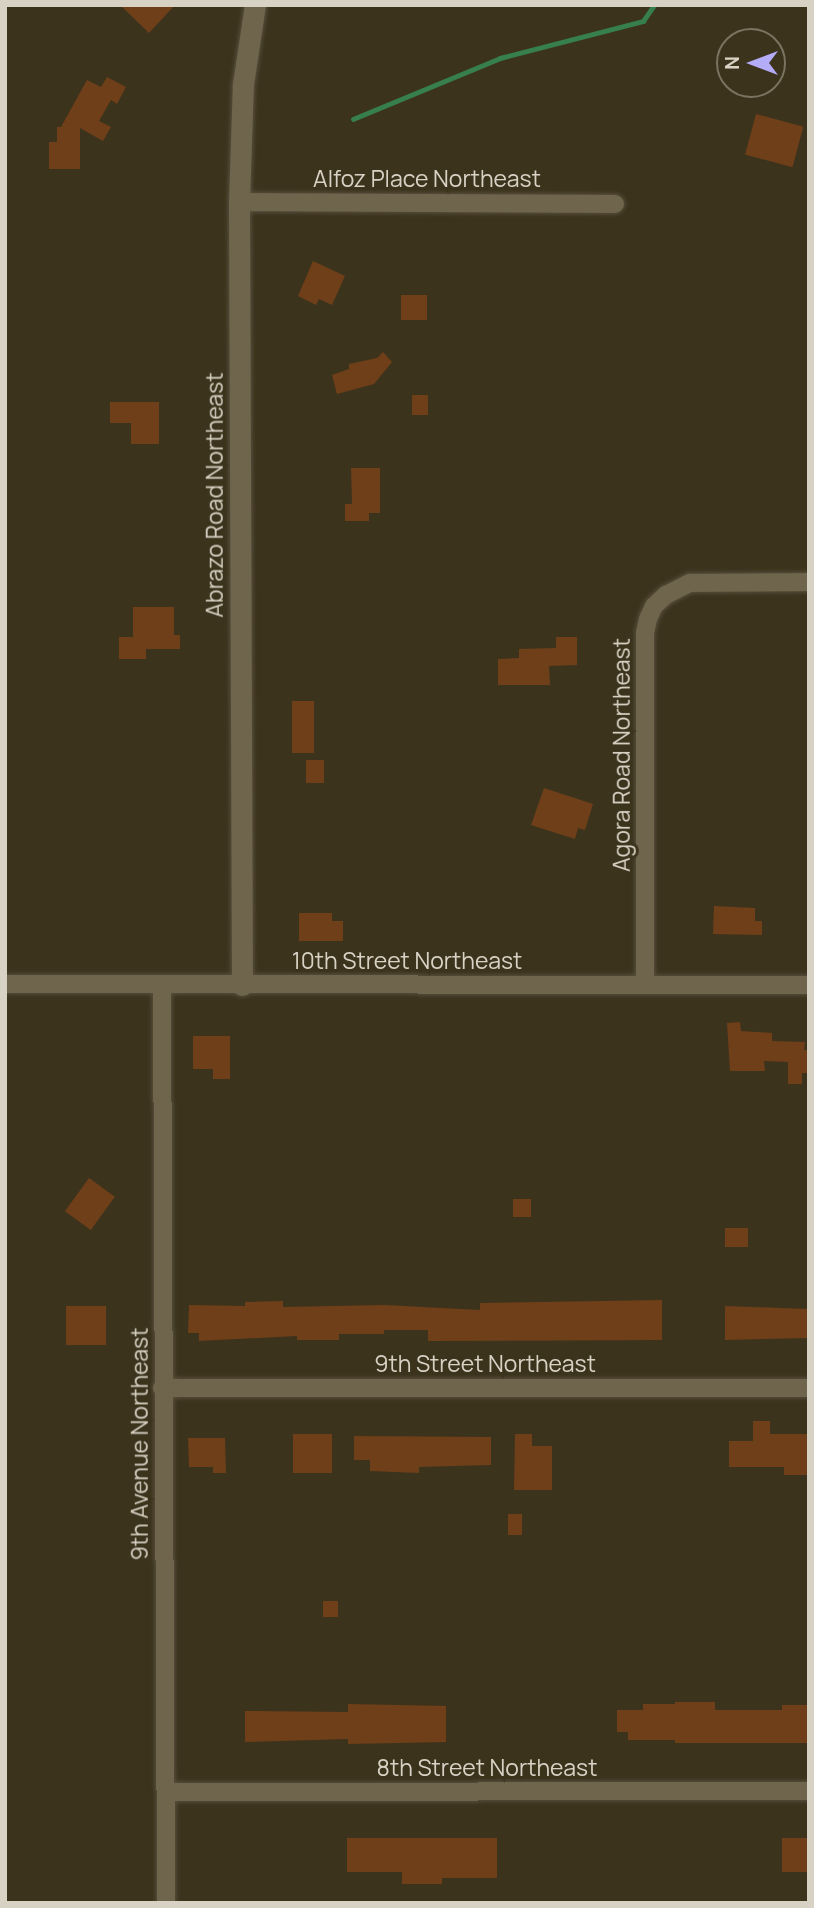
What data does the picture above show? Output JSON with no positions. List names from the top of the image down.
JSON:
{
  "streets": {
    "street": [
      "Alfoz Place Northeast",
      "Abrazo Road Northeast",
      "Agora Road Northeast",
      "10th Street Northeast",
      "9th Street Northeast",
      "9th Avenue Northeast",
      "8th Street Northeast"
    ]
  },
  "crossings": [
    ["Alfoz Place Northeast", "Abrazo Road Northeast"],
    ["Abrazo Road Northeast", "10th Street Northeast"],
    ["Agora Road Northeast", "10th Street Northeast"],
    ["10th Street Northeast", "9th Avenue Northeast"],
    ["9th Street Northeast", "9th Avenue Northeast"],
    ["9th Avenue Northeast", "8th Street Northeast"]
  ],
  "north": "left"
}
